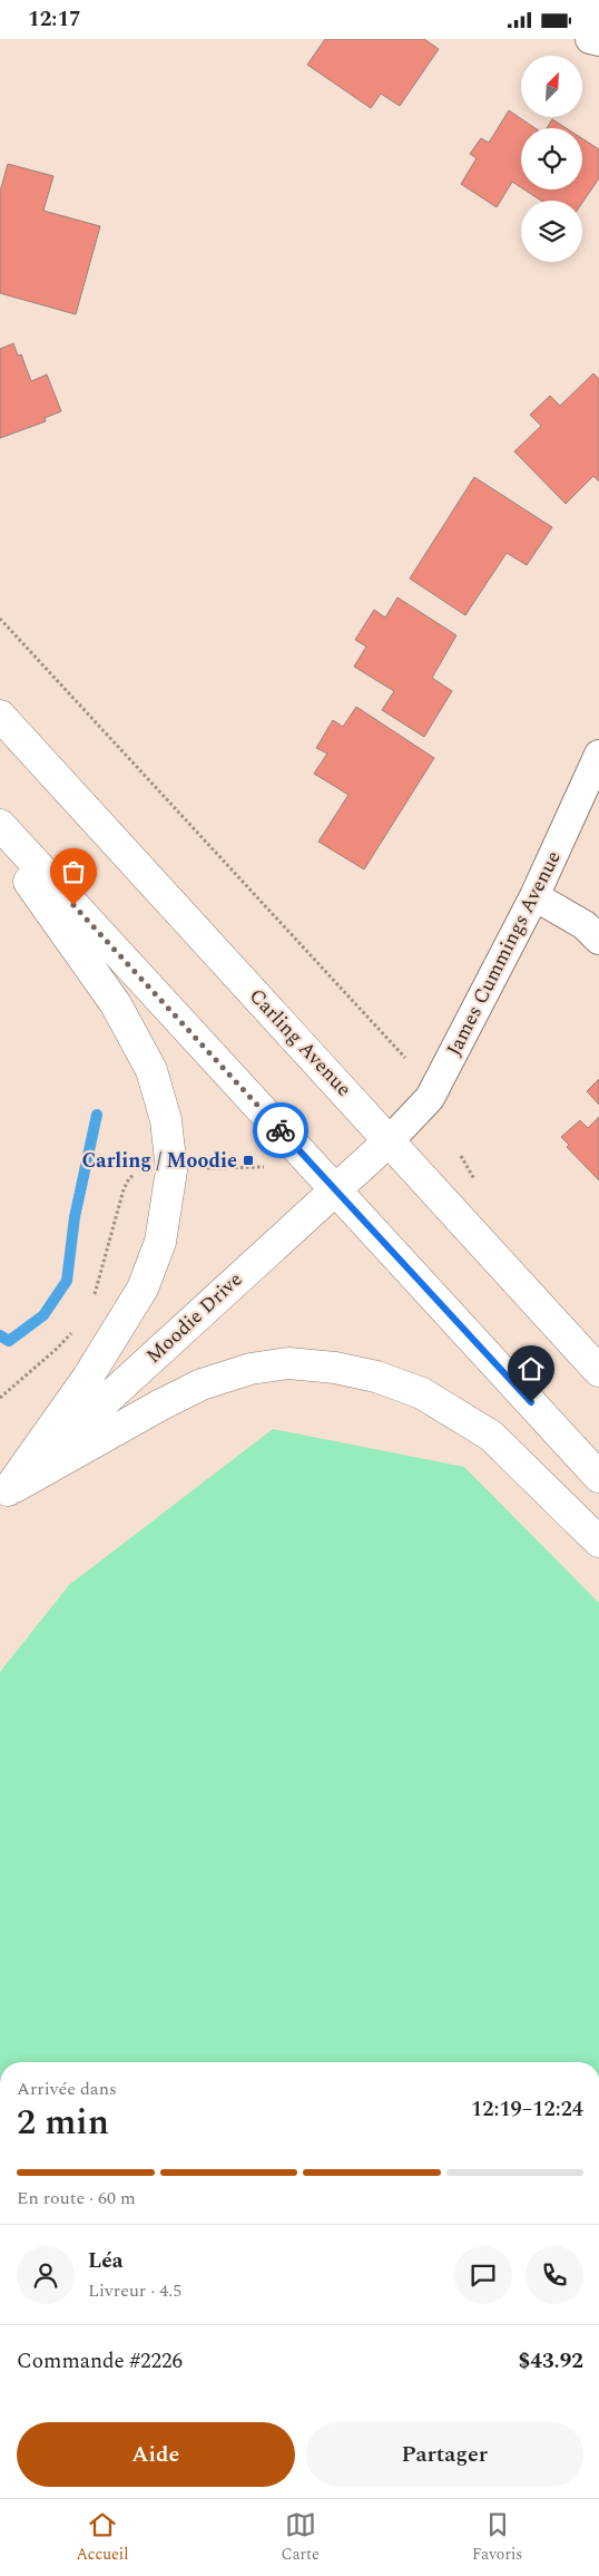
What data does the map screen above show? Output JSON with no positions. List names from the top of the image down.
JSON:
{
  "streets": {
    "main road": ["Carling Avenue", "Moodie Drive"],
    "street": ["James Cummings Avenue"]
  },
  "crossings": [
    ["James Cummings Avenue", "Carling Avenue"],
    ["James Cummings Avenue", "Moodie Drive"],
    ["Carling Avenue", "Moodie Drive"]
  ],
  "places": {
    "transit": ["Carling / Moodie"]
  },
  "north": "top right",
  "page": {
    "status": "12:17",
    "heading": ["2 min", "Arrivée dans", "12:19–12:24"],
    "panel": [
      "Léa",
      "Livreur · 4.5",
      "Commande #2226",
      "$43.92"
    ],
    "bar": "En route · 60 m",
    "buttons": ["Aide", "Partager"],
    "tabs": ["Accueil", "Carte", "Favoris"]
  }
}
